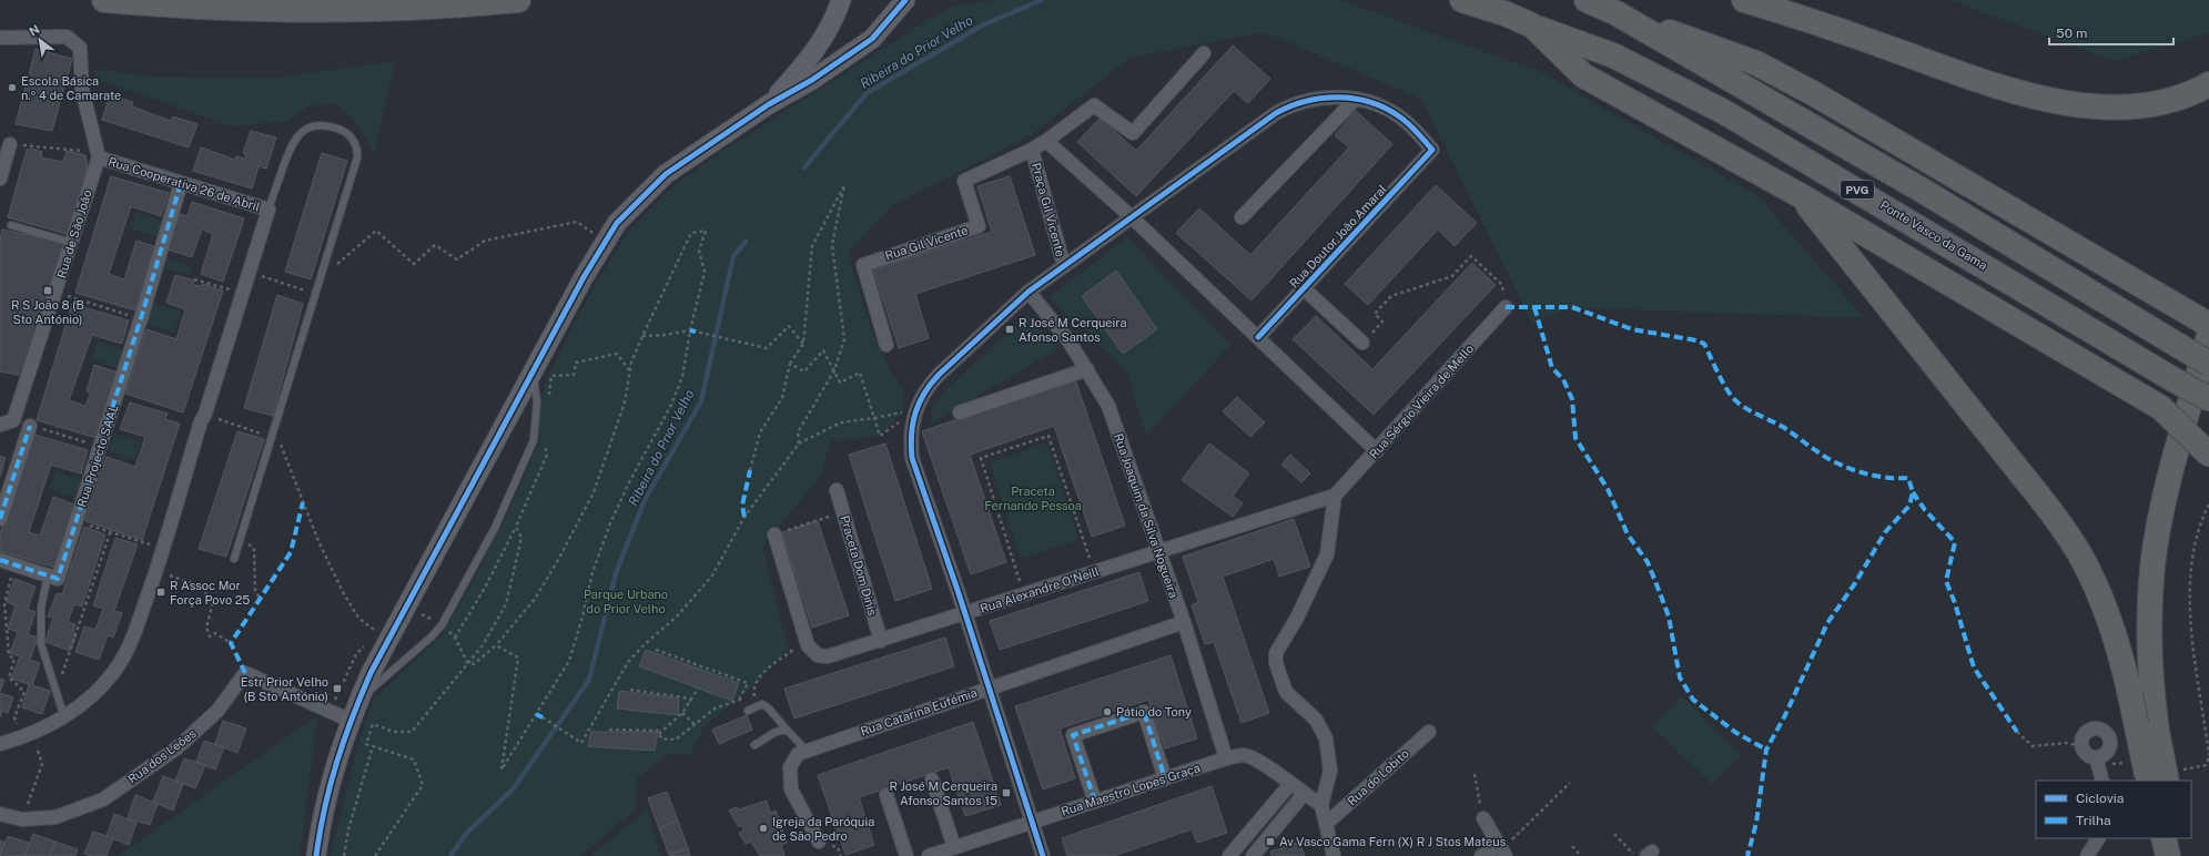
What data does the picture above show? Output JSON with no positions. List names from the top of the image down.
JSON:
{
  "streets": {
    "highway": ["PVG", "Ponte Vasco da Gama"],
    "street": [
      "Rua Cooperativa 26 de Abril",
      "Praça Gil Vicente",
      "Rua de São João",
      "Rua Doutor João Amaral",
      "Rua Gil Vicente",
      "Rua Sérgio Vieira de Mello",
      "Rua Projecto SAAL",
      "Rua Joaquim da Silva Nogueira",
      "Praceta Dom Dinis",
      "Rua Alexandre O'Neill",
      "Rua Catarina Eufémia",
      "Rua dos Leões",
      "Rua do Lobito",
      "Rua Maestro Lopes Graça"
    ]
  },
  "crossings": [
    ["Rua Cooperativa 26 de Abril", "Rua de São João"],
    ["Rua Cooperativa 26 de Abril", "Rua Projecto SAAL"],
    ["Praça Gil Vicente", "Rua Doutor João Amaral"],
    ["Praça Gil Vicente", "Rua Gil Vicente"],
    ["Praça Gil Vicente", "Rua Sérgio Vieira de Mello"],
    ["Rua Sérgio Vieira de Mello", "Rua Alexandre O'Neill"],
    ["Rua Joaquim da Silva Nogueira", "Rua Alexandre O'Neill"],
    ["Rua Joaquim da Silva Nogueira", "Rua Catarina Eufémia"],
    ["Rua Joaquim da Silva Nogueira", "Rua Maestro Lopes Graça"],
    ["Praceta Dom Dinis", "Rua Alexandre O'Neill"]
  ],
  "water": ["Ribeira do Prior Velho"],
  "parks": ["Praceta Fernando Pessoa", "Parque Urbano do Prior Velho"],
  "places": {
    "other": ["Escola Básica n.º 4 de Camarate", "Pátio do Tony", "Igreja da Paróquia de São Pedro"],
    "transit": [
      "R S João 8 (B Sto António)",
      "R José M Cerqueira Afonso Santos",
      "R Assoc Mor Força Povo 25",
      "Estr Prior Velho (B Sto António)",
      "R José M Cerqueira Afonso Santos 15",
      "Av Vasco Gama Fern (X) R J Stos Mateus"
    ]
  },
  "legend": ["Ciclovia", "Trilha"],
  "scale_bar": "50 m",
  "north": "top left"
}
